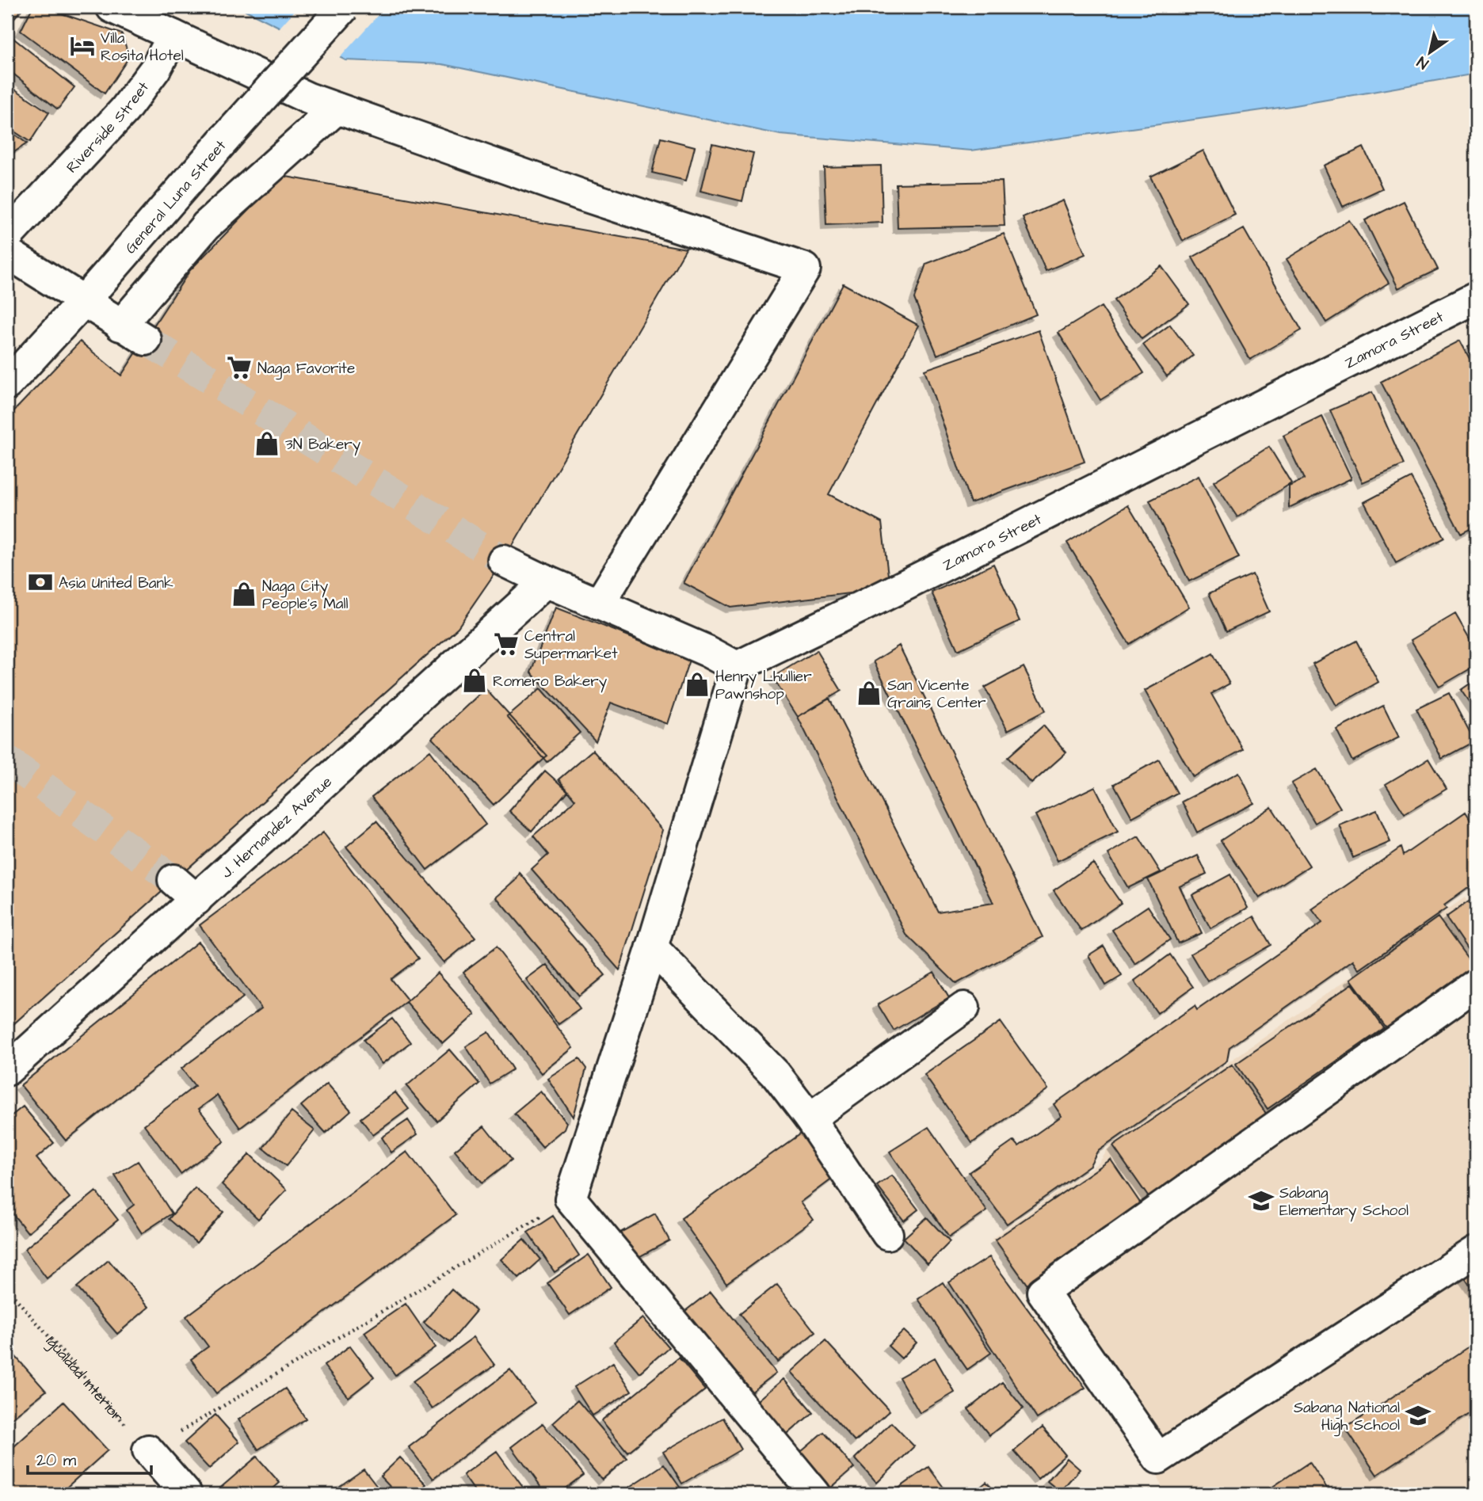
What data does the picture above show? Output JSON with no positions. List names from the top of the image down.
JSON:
{
  "streets": {
    "street": [
      "Riverside Street",
      "General Luna Street",
      "Zamora Street",
      "J. Hernandez Avenue"
    ],
    "path": ["Igualdad Interior"]
  },
  "places": {
    "hotel": ["Villa Rosita Hotel"],
    "supermarket": ["Naga Favorite", "Central Supermarket"],
    "shop": [
      "3N Bakery",
      "Naga City People's Mall",
      "Romero Bakery",
      "Henry Lhullier Pawnshop",
      "San Vicente Grains Center"
    ],
    "bank": ["Asia United Bank"],
    "school or university": ["Sabang Elementary School", "Sabang National High School"]
  },
  "scale_bar": "20 m",
  "north": "bottom left"
}
